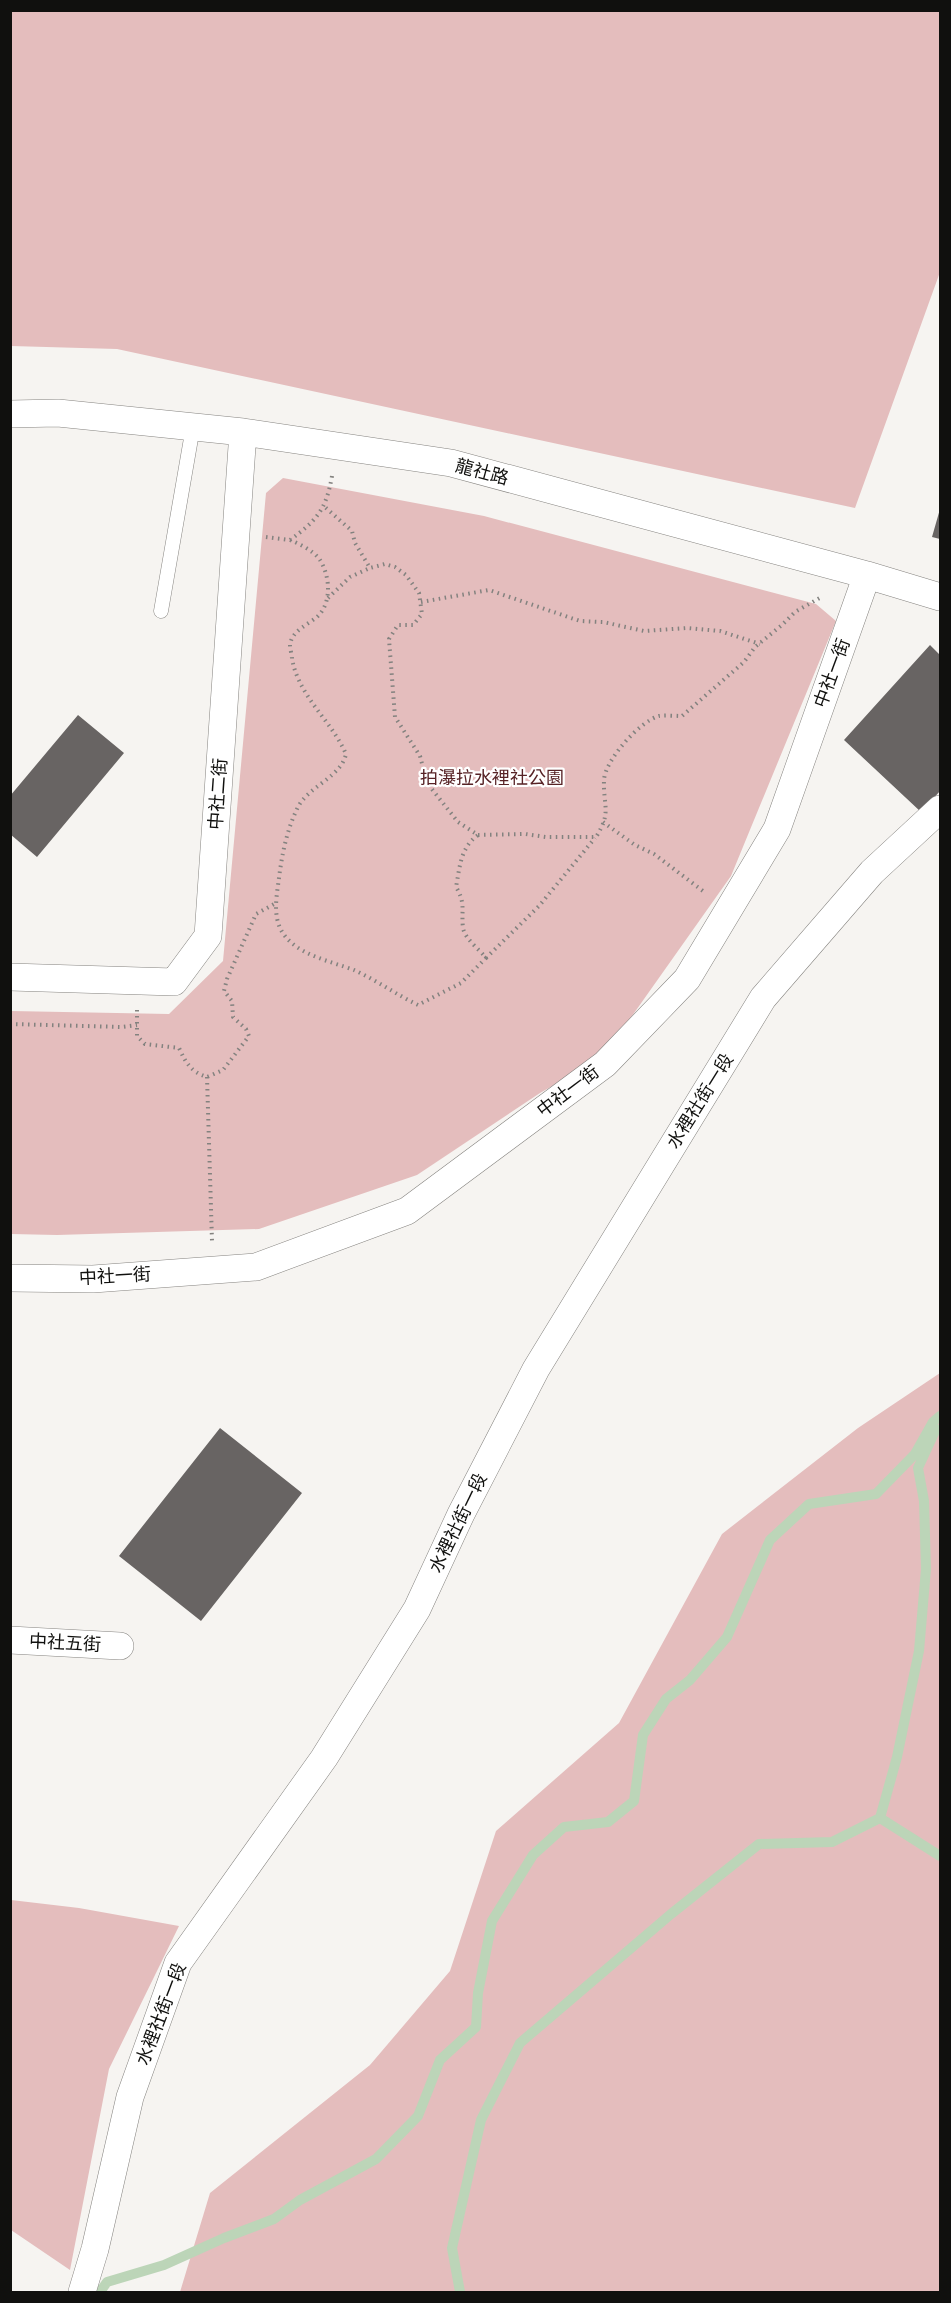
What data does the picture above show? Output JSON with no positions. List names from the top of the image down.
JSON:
{
  "streets": {
    "street": [
      "龍社路",
      "中社一街",
      "中社二街",
      "水裡社街一段",
      "中社五街"
    ]
  },
  "crossings": [
    ["龍社路", "中社一街"],
    ["龍社路", "中社二街"]
  ],
  "parks": ["拍瀑拉水裡社公園"]
}
